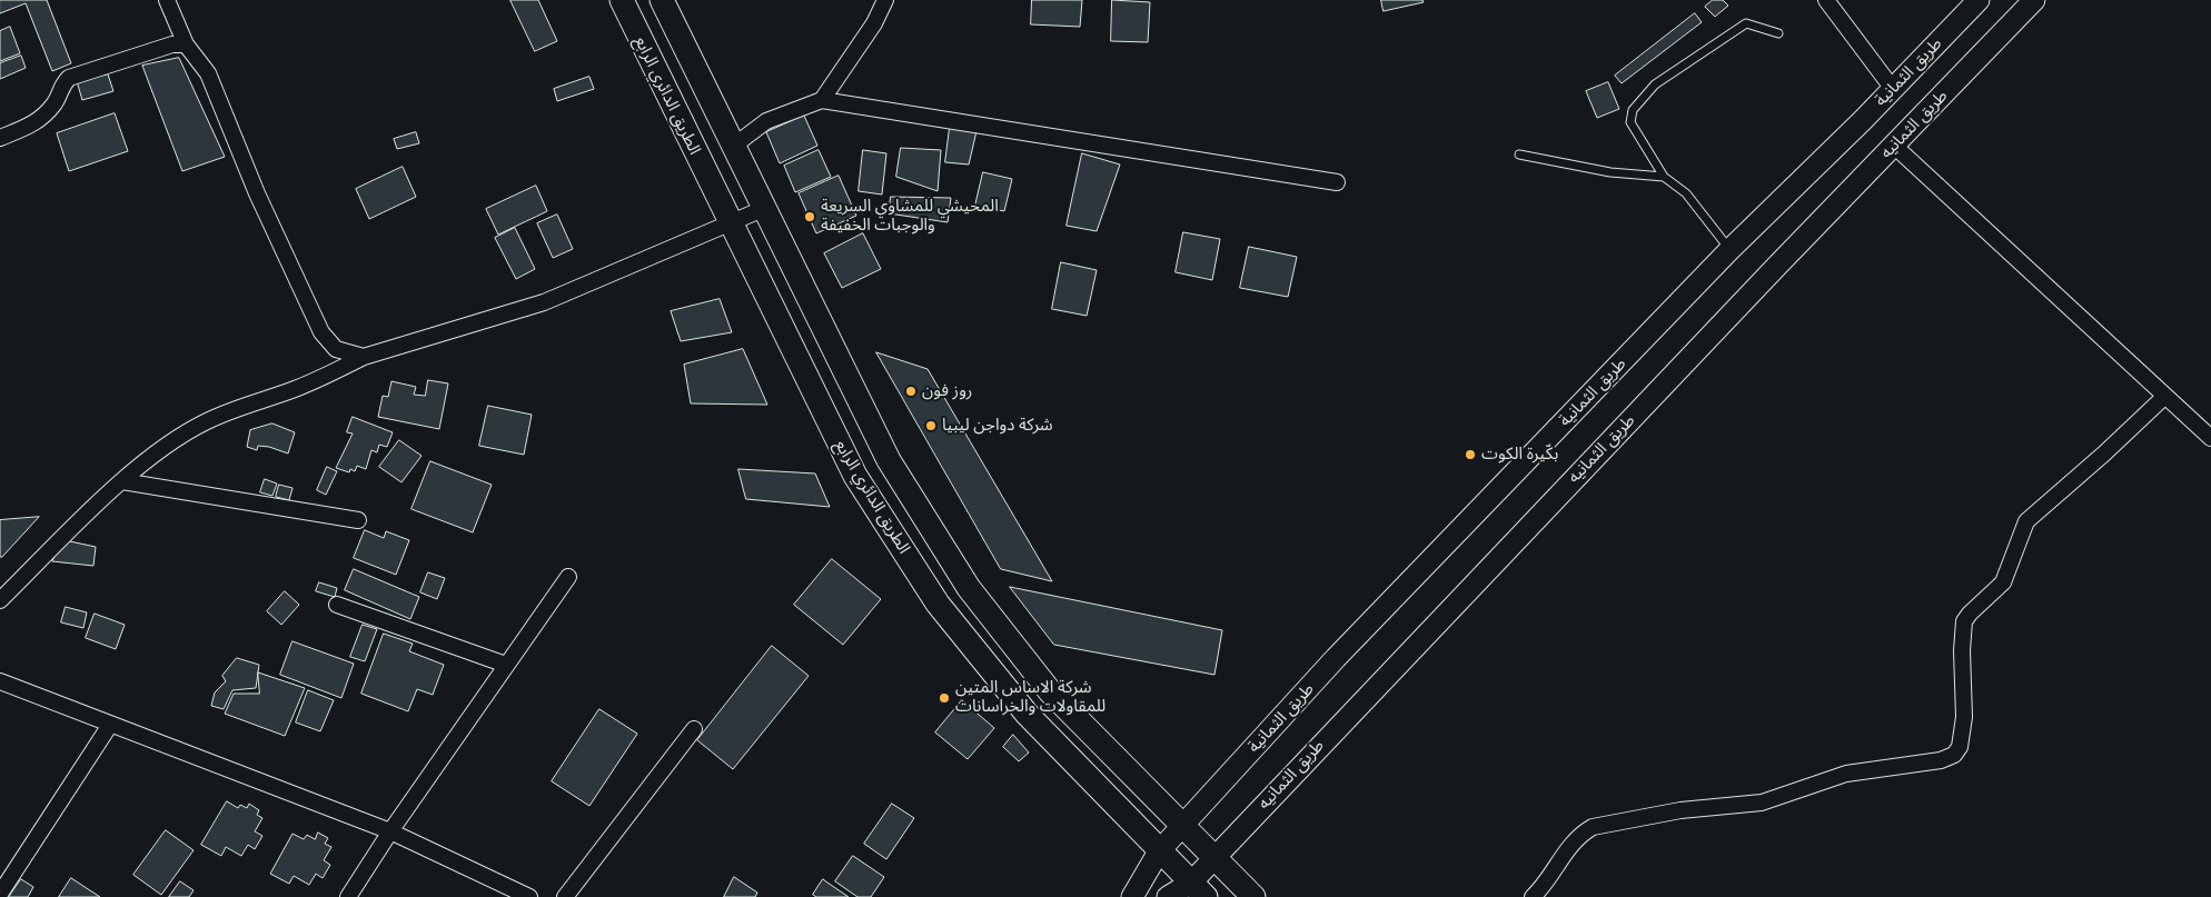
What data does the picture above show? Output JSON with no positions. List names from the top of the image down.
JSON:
{
  "streets": {
    "main road": ["الطريق الدائري الرابع"],
    "street": ["طريق الثمانية", "طريق الثمانيه"]
  },
  "crossings": [
    ["طريق الثمانية", "الطريق الدائري الرابع"],
    ["الطريق الدائري الرابع", "طريق الثمانيه"]
  ],
  "places": [
    "المحيشي للمشاوي السريعة والوجبات الخفيفة",
    "روز فون",
    "شركة دواجن ليبيا",
    "بكّيرة الكوت",
    "شركة الاساس المتين للمقاولات والخراسانات"
  ]
}
